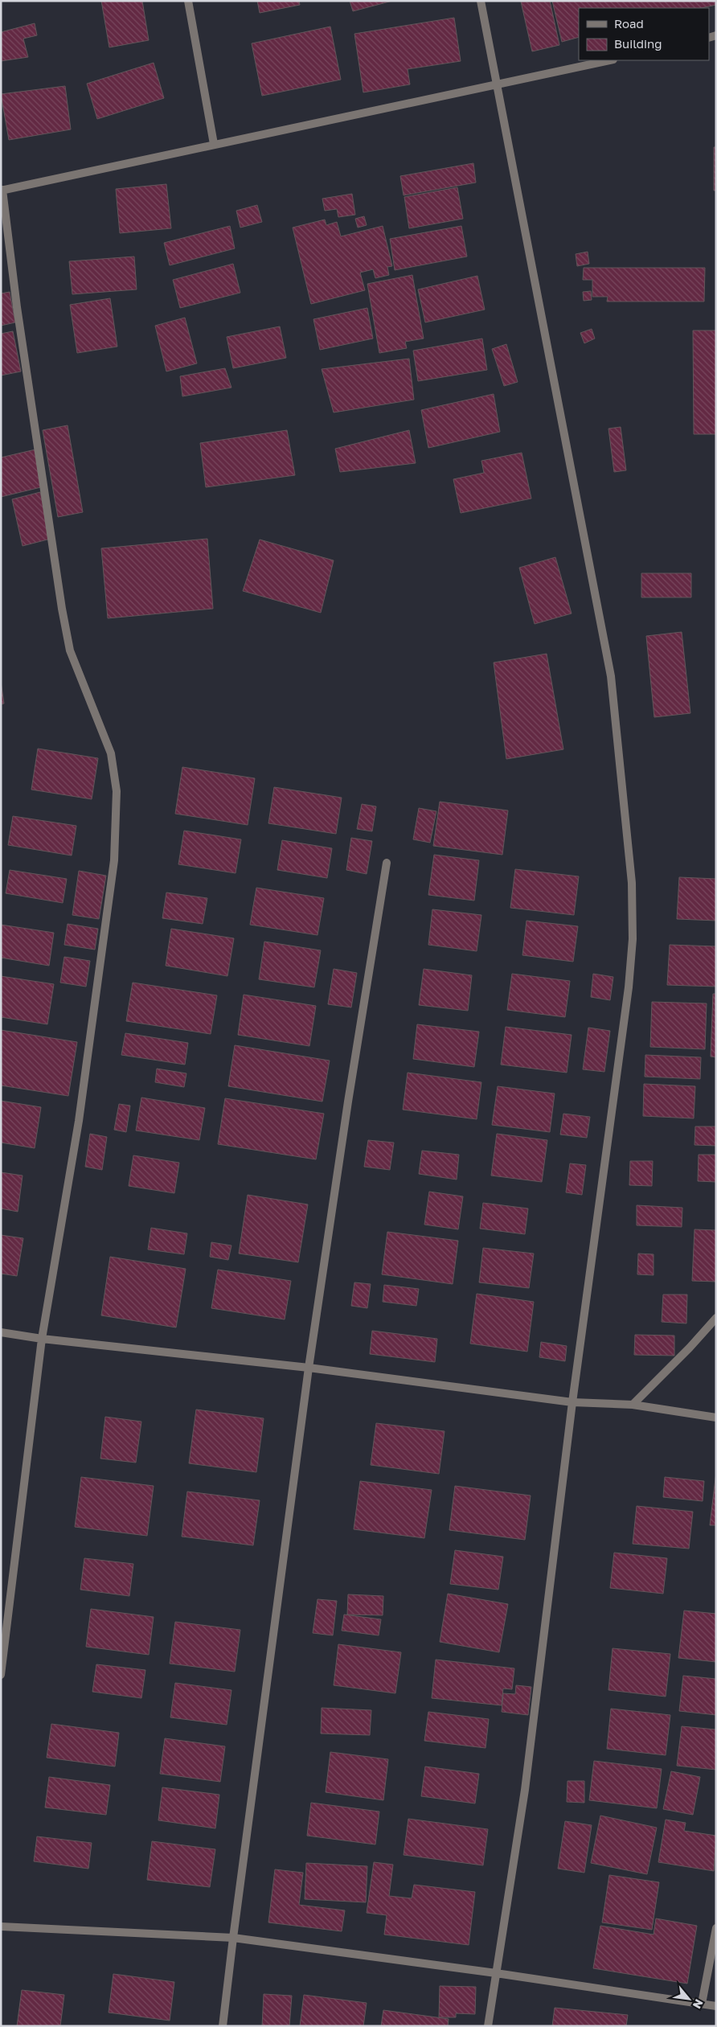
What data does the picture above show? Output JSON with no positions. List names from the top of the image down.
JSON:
{
  "legend": ["Road", "Building"],
  "north": "bottom right"
}
